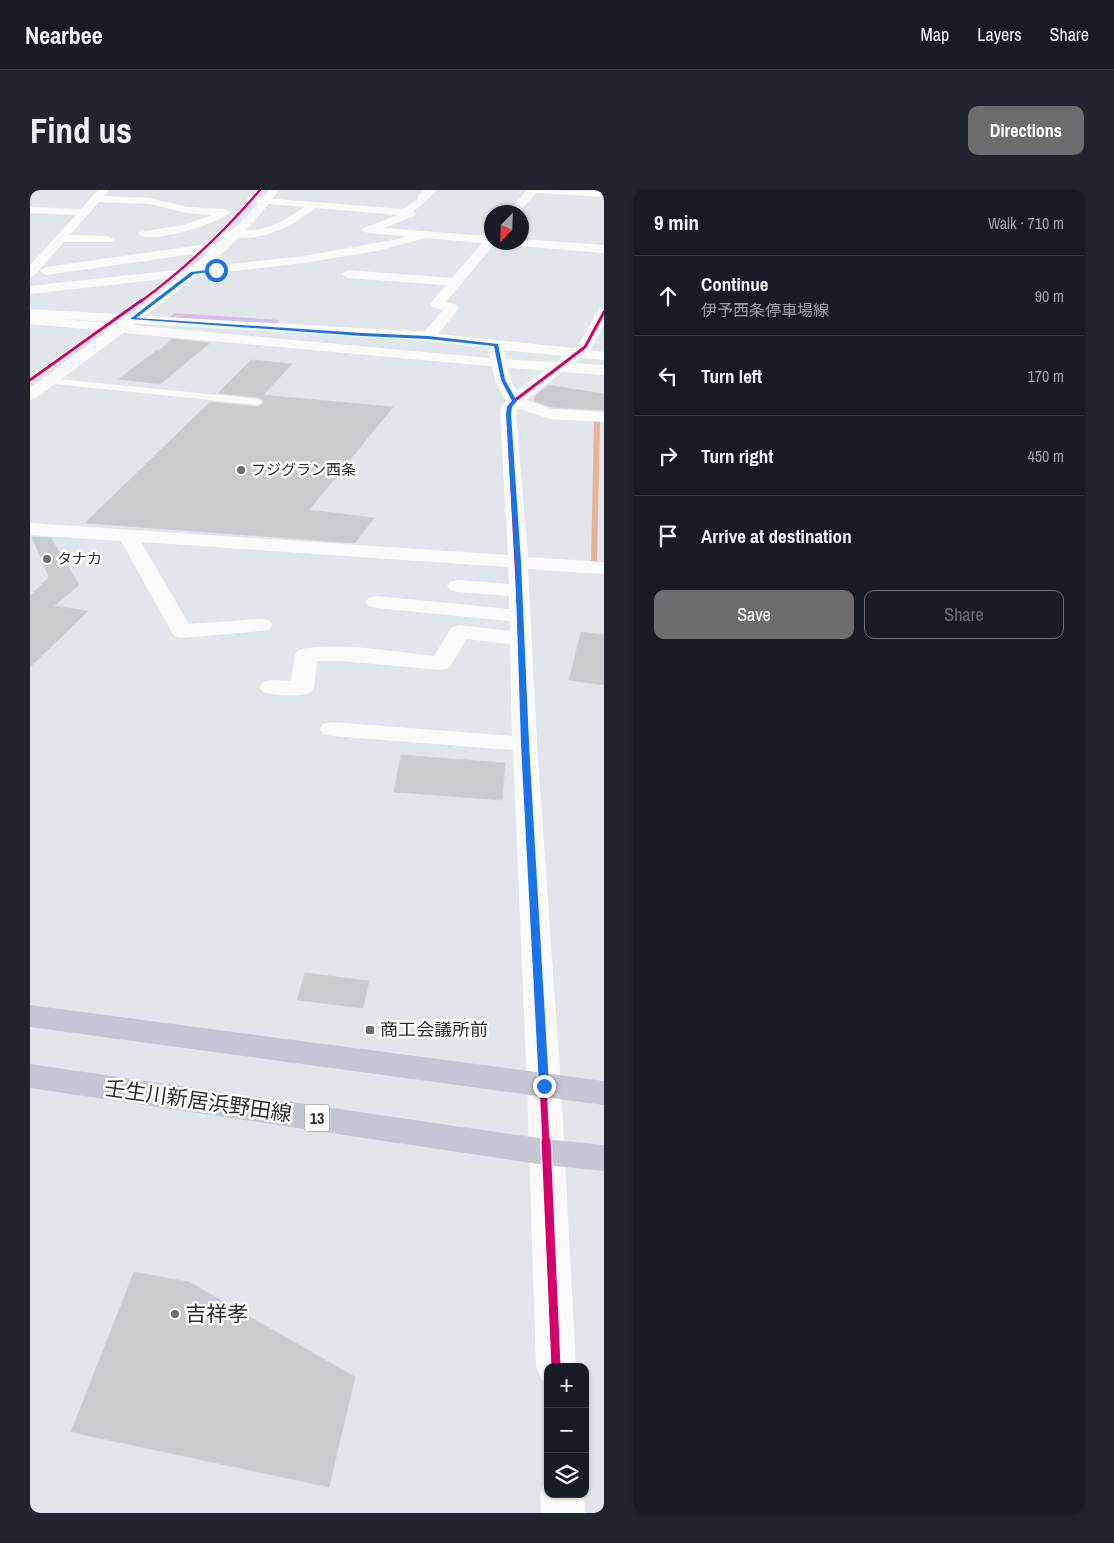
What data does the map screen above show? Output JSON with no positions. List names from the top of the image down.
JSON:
{
  "streets": {
    "main road": ["壬生川新居浜野田線", "13"]
  },
  "places": {
    "other": ["フジグラン西条", "タナカ", "吉祥孝"],
    "transit": ["商工会議所前"]
  },
  "north": "bottom left",
  "page": {
    "header": "Nearbee",
    "nav": ["Map", "Layers", "Share"],
    "buttons": [
      "Directions",
      ["Save", "Share"]
    ],
    "title": "Find us",
    "heading": ["9 min", "Walk · 710 m"],
    "list": [
      ["Continue", "伊予西条停車場線", "90 m"],
      ["Turn left", "170 m"],
      ["Turn right", "450 m"],
      "Arrive at destination"
    ],
    "map_buttons": ["+", "−"]
  }
}
